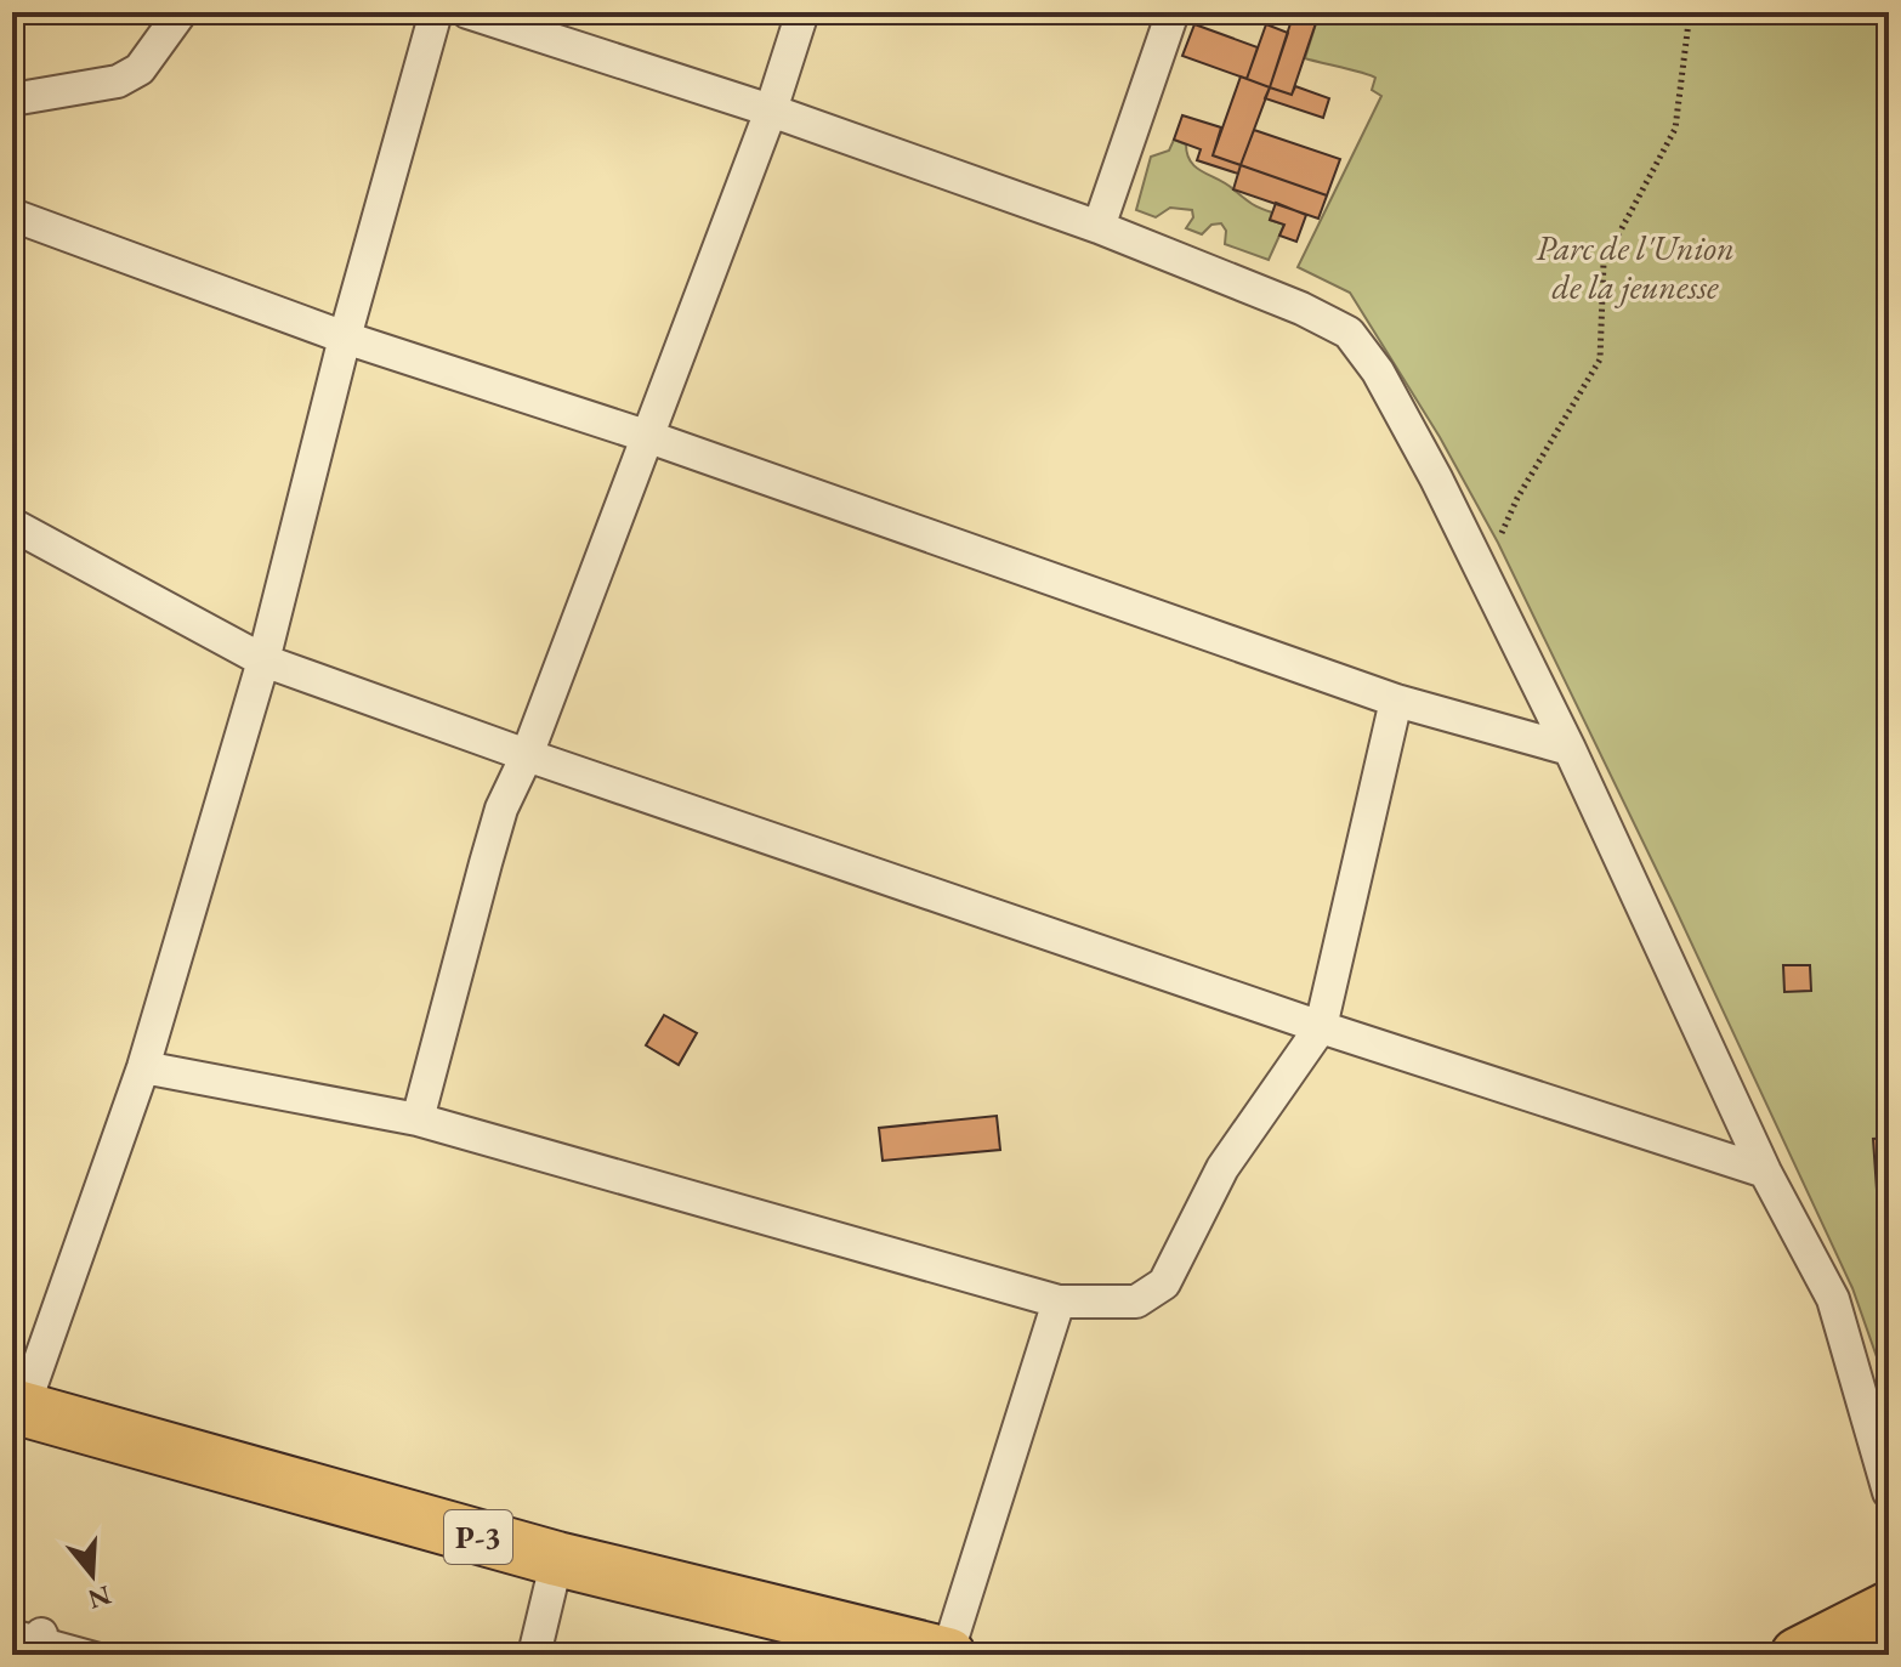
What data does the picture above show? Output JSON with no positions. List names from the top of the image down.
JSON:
{
  "streets": {
    "highway": ["P-3"]
  },
  "parks": ["Parc de l'Union de la jeunesse"],
  "north": "bottom"
}
